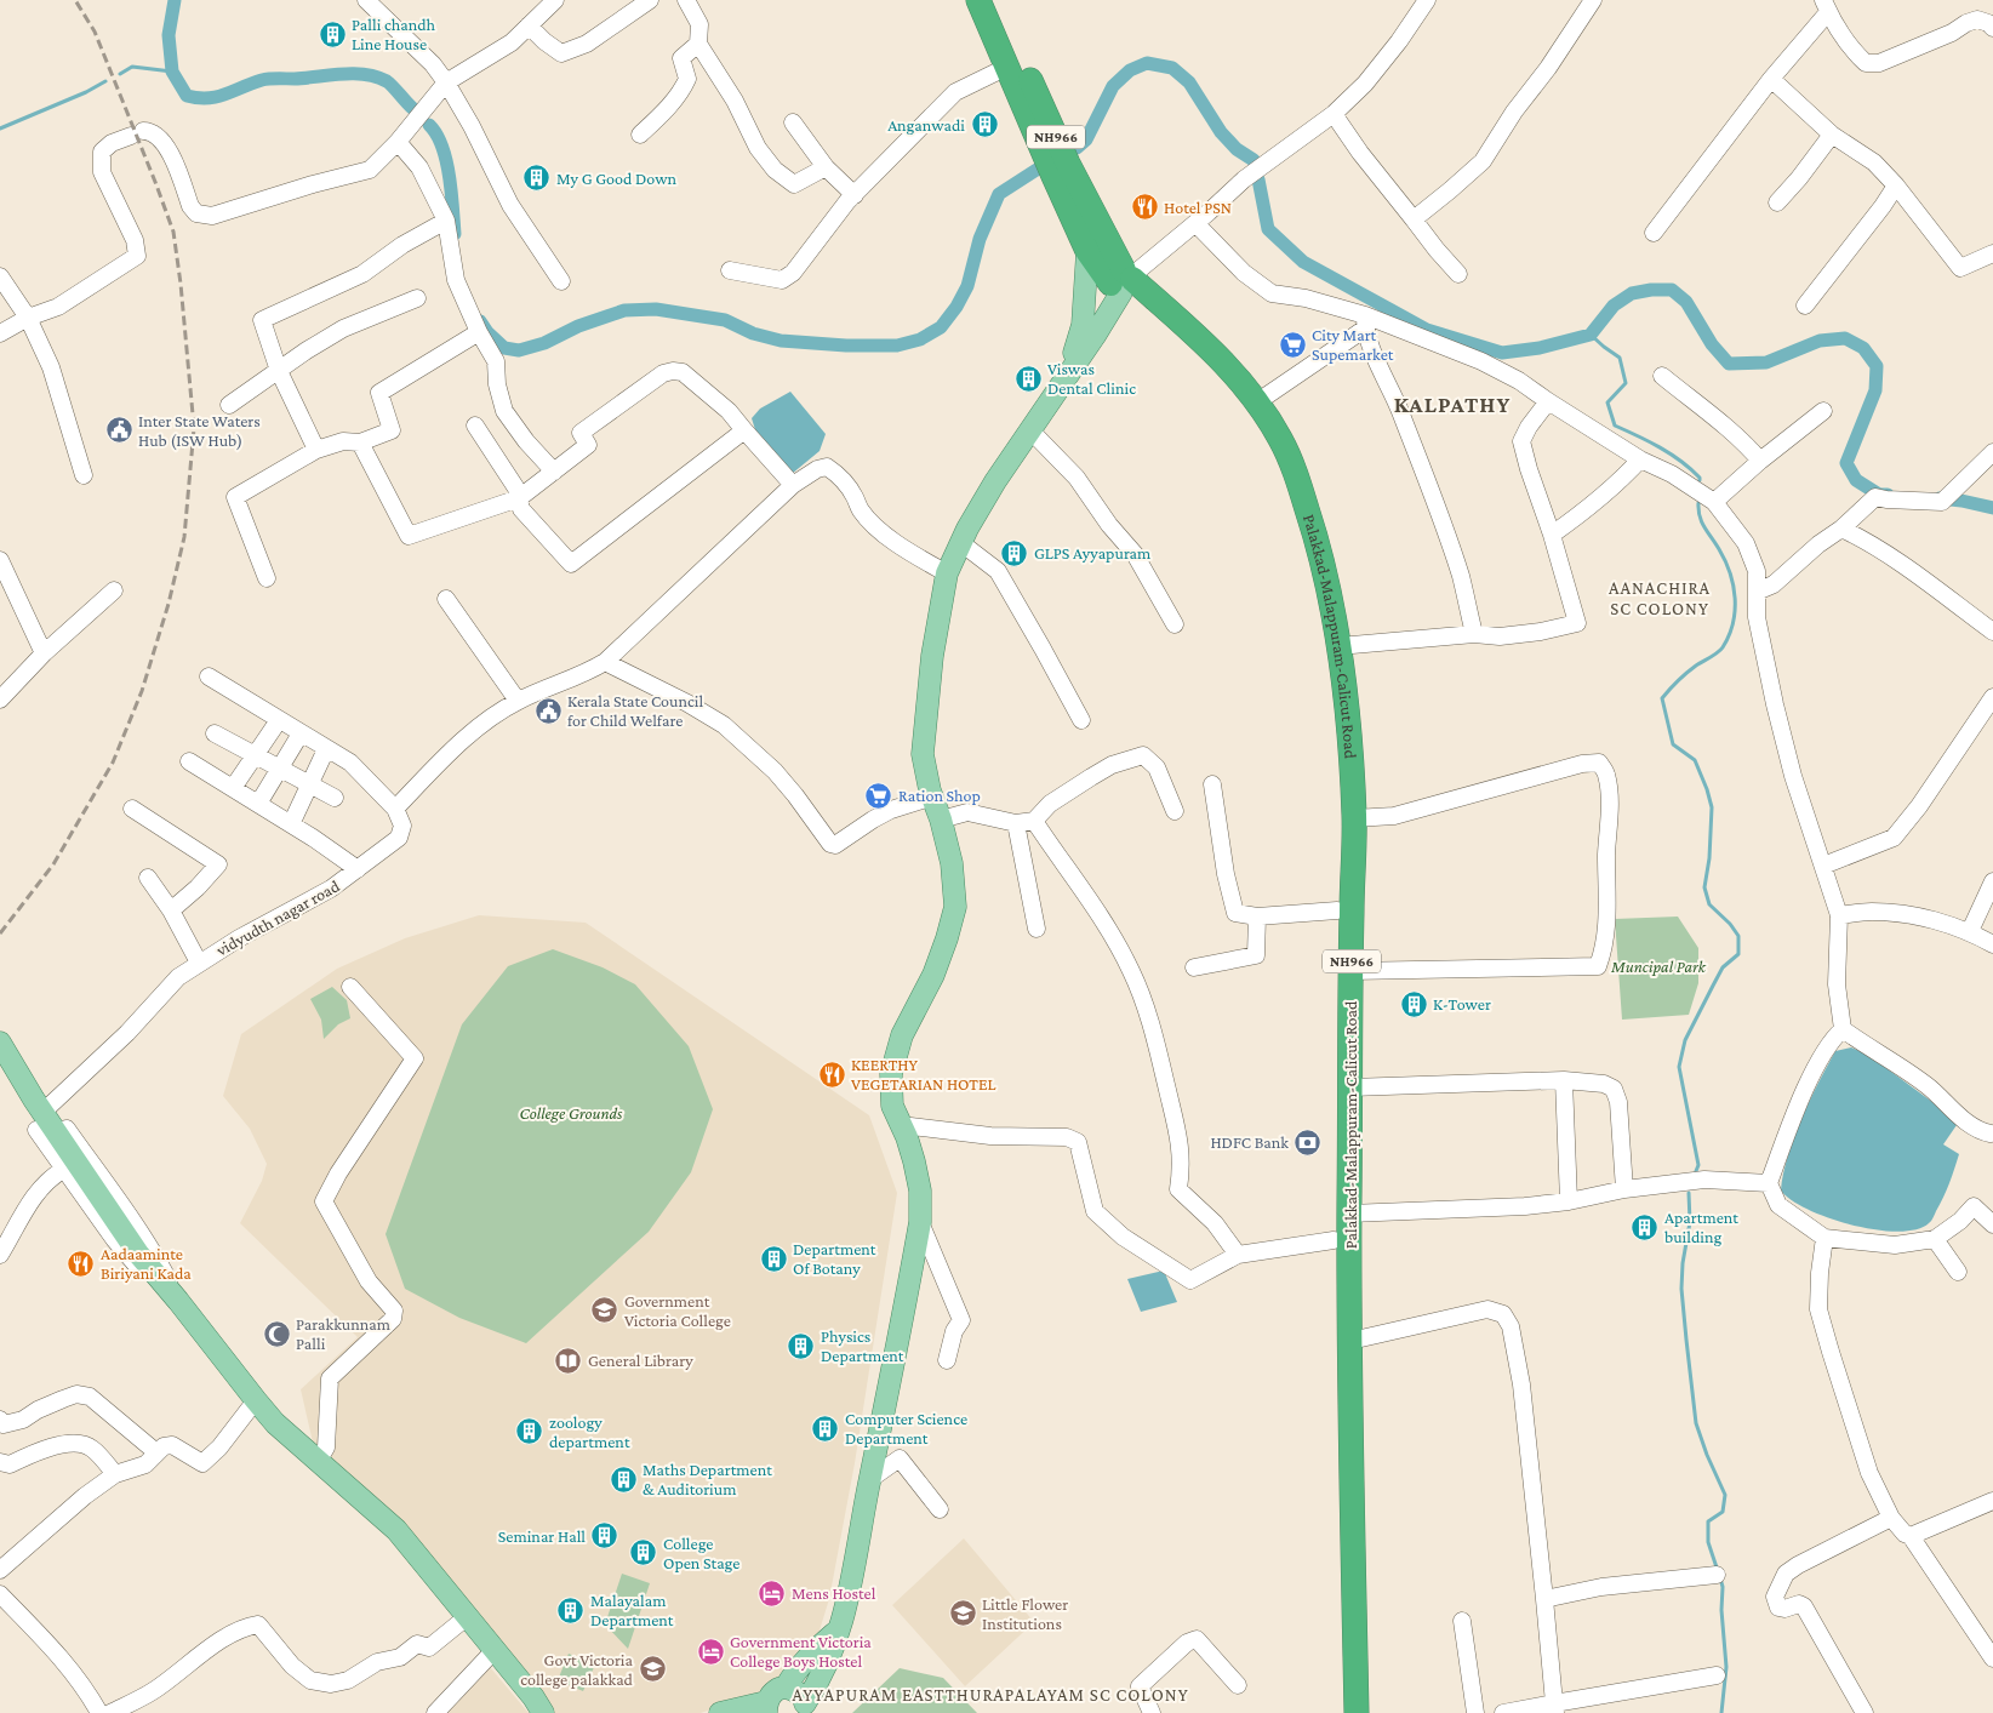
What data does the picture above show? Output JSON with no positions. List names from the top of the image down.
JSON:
{
  "streets": {
    "highway": ["NH966", "Palakkad-Malappuram-Calicut Road"],
    "street": ["vidyudth nagar road"]
  },
  "districts": ["KALPATHY", "AANACHIRA SC COLONY", "AYYAPURAM EASTTHURAPALAYAM SC COLONY"],
  "parks": ["Muncipal Park", "College Grounds"],
  "places": {
    "building": [
      "Palli chandh Line House",
      "Anganwadi",
      "My G Good Down",
      "Viswas Dental Clinic",
      "GLPS Ayyapuram",
      "K-Tower",
      "Apartment building",
      "Department Of Botany",
      "Physics Department",
      "Computer Science Department",
      "zoology department",
      "Maths Department & Auditorium",
      "Seminar Hall",
      "College Open Stage",
      "Malayalam Department"
    ],
    "restaurant": ["Hotel PSN", "KEERTHY VEGETARIAN HOTEL", "Aadaaminte Biriyani Kada"],
    "supermarket": ["City Mart Supemarket", "Ration Shop"],
    "public building": ["Inter State Waters Hub (ISW Hub)", "Kerala State Council for Child Welfare"],
    "bank": ["HDFC Bank"],
    "school or university": ["Government Victoria College", "Little Flower Institutions", "Govt Victoria college palakkad"],
    "mosque": ["Parakkunnam Palli"],
    "library": ["General Library"],
    "hotel": ["Mens Hostel", "Government Victoria College Boys Hostel"]
  }
}
